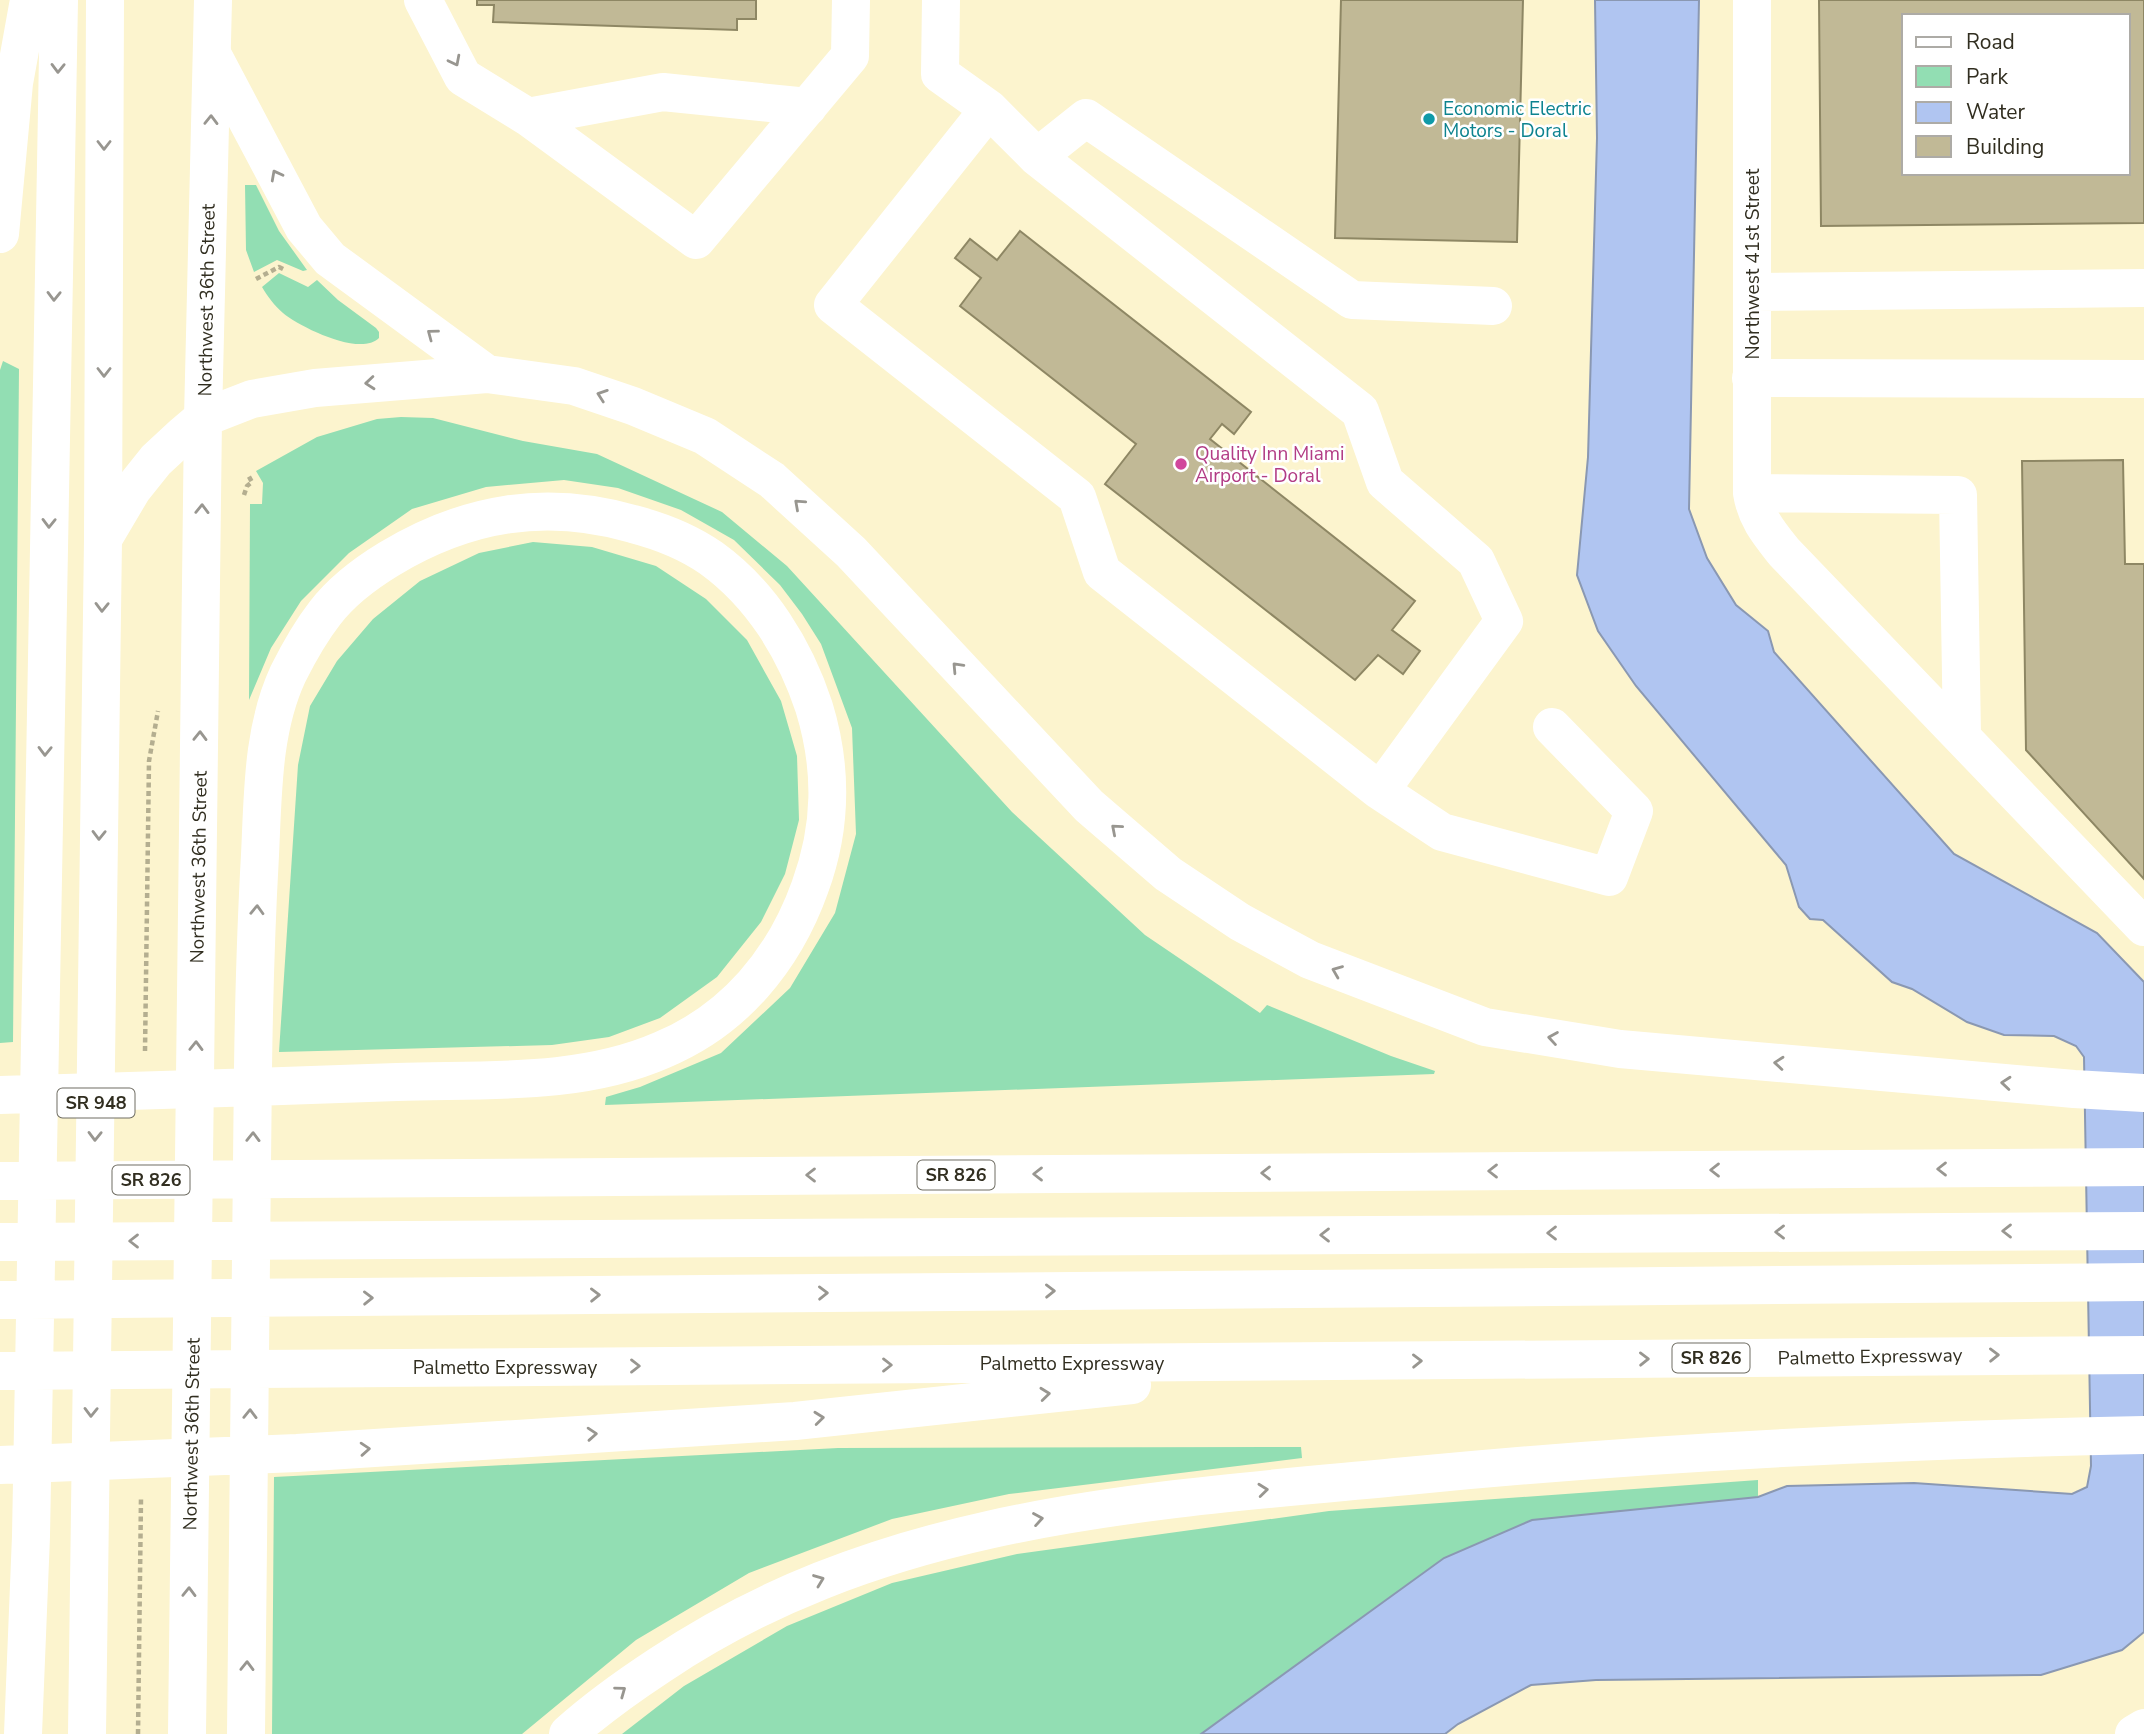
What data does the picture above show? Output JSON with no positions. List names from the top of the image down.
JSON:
{
  "streets": {
    "main road": [
      "Northwest 41st Street",
      "Northwest 36th Street",
      "SR 948",
      "SR 826",
      "Palmetto Expressway"
    ]
  },
  "places": ["Economic Electric Motors - Doral", "Quality Inn Miami Airport - Doral"],
  "legend": [
    "Road",
    "Park",
    "Water",
    "Building"
  ]
}
